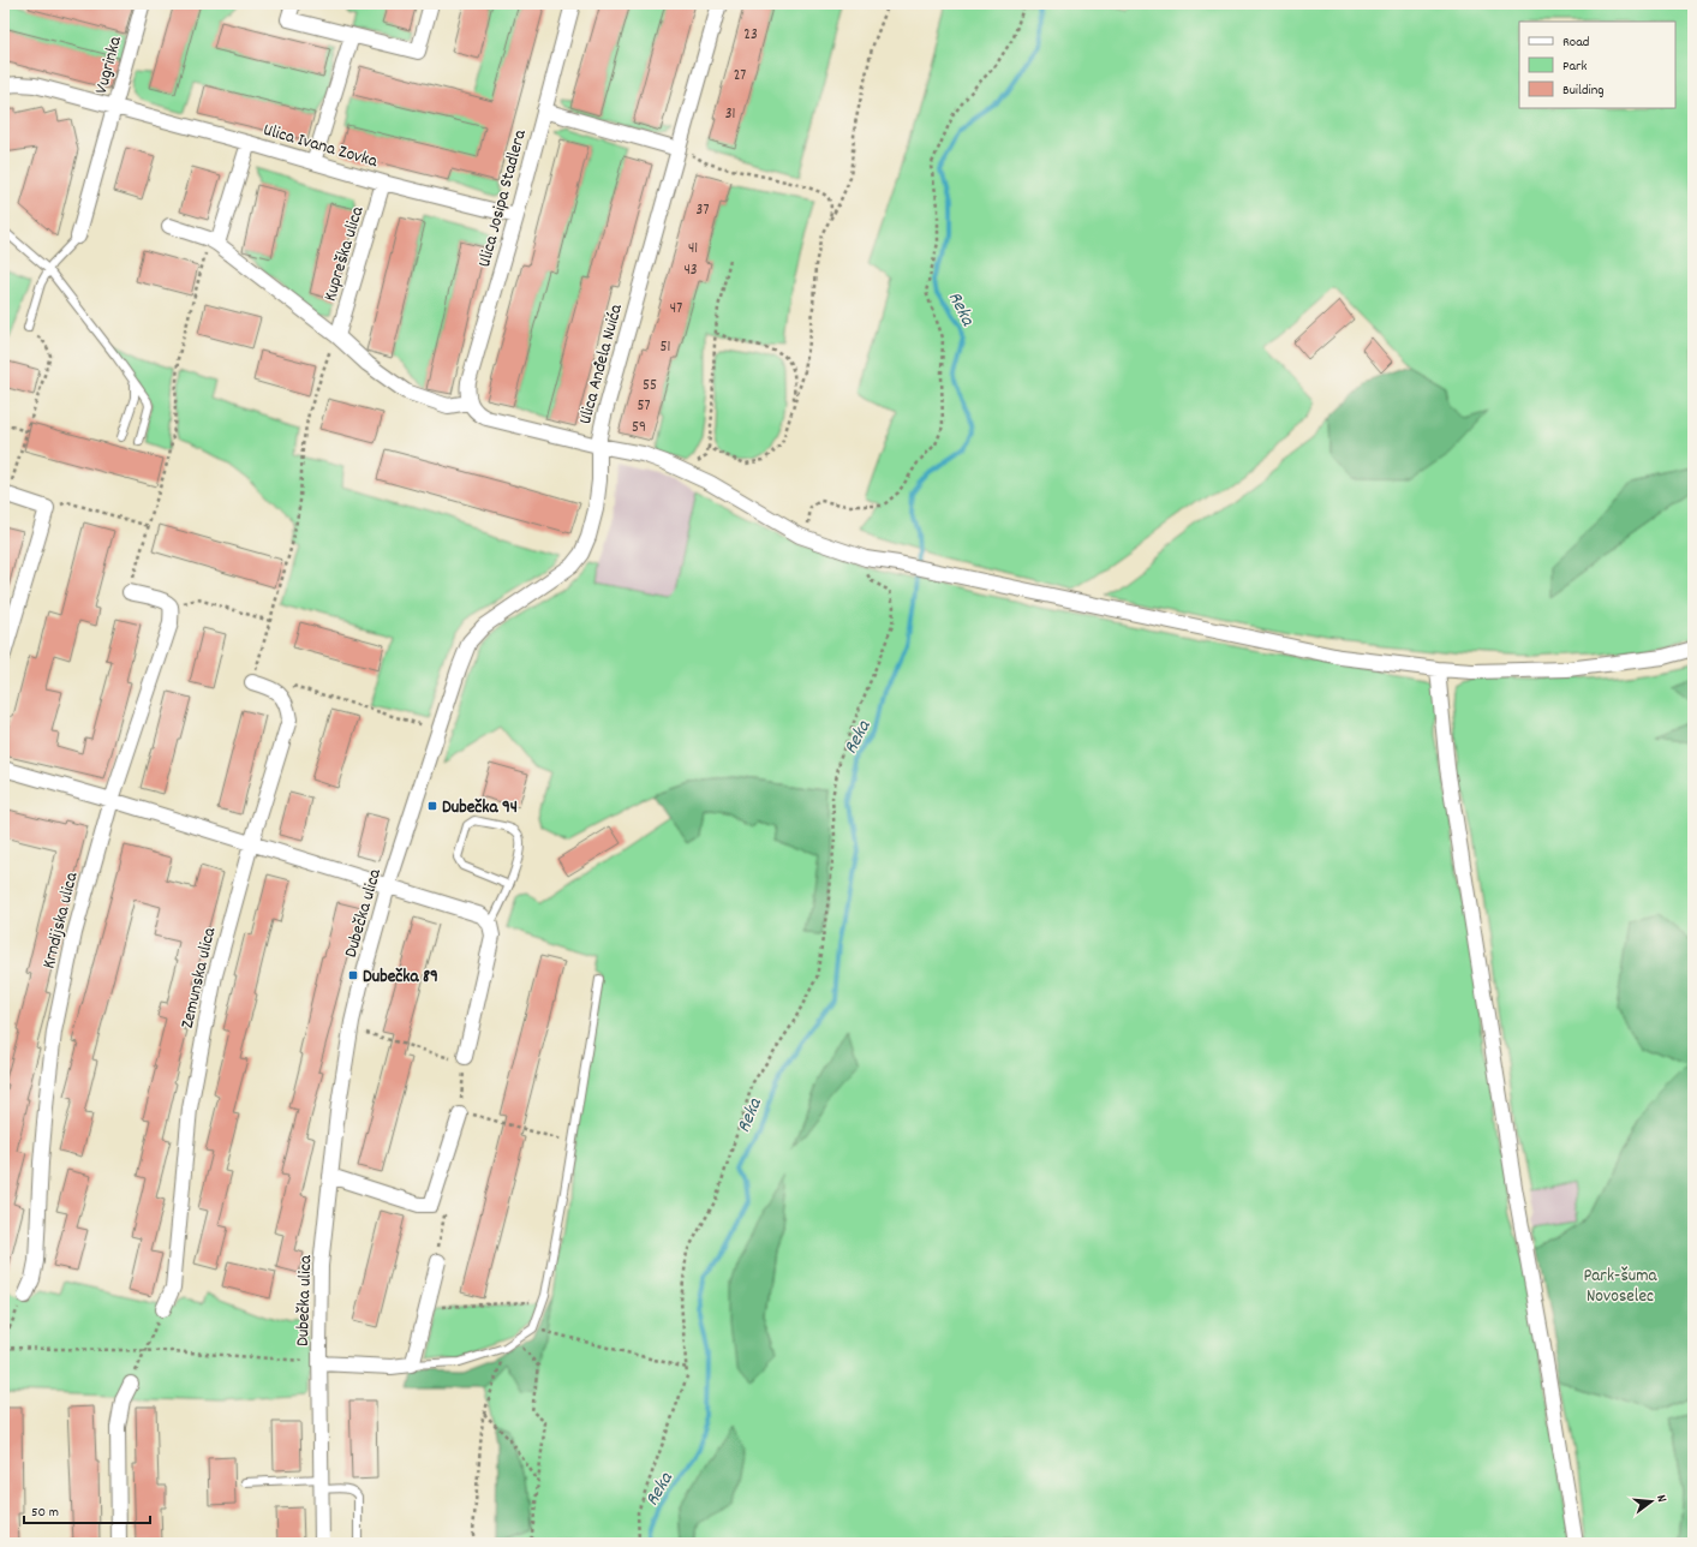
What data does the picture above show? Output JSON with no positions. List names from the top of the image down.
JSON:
{
  "streets": {
    "street": [
      "Vugrinka",
      "Ulica Ivana Zovka",
      "Ulica Josipa Stadlera",
      "Kupreška ulica",
      "Ulica Anđela Nuića",
      "Dubečka ulica",
      "Krndijska ulica",
      "Zemunska ulica"
    ]
  },
  "crossings": [
    ["Vugrinka", "Ulica Ivana Zovka"],
    ["Ulica Ivana Zovka", "Ulica Josipa Stadlera"],
    ["Ulica Ivana Zovka", "Kupreška ulica"],
    ["Ulica Josipa Stadlera", "Ulica Anđela Nuića"],
    ["Ulica Anđela Nuića", "Dubečka ulica"]
  ],
  "water": ["Reka"],
  "parks": ["Park-šuma Novoselec"],
  "places": {
    "transit": ["Dubečka 94", "Dubečka 89"]
  },
  "house_numbers": [
    "23",
    "27",
    "31",
    "37",
    "41",
    "43",
    "47",
    "51",
    "55",
    "57",
    "59"
  ],
  "legend": ["Road", "Park", "Building"],
  "scale_bar": "50 m",
  "north": "right"
}
